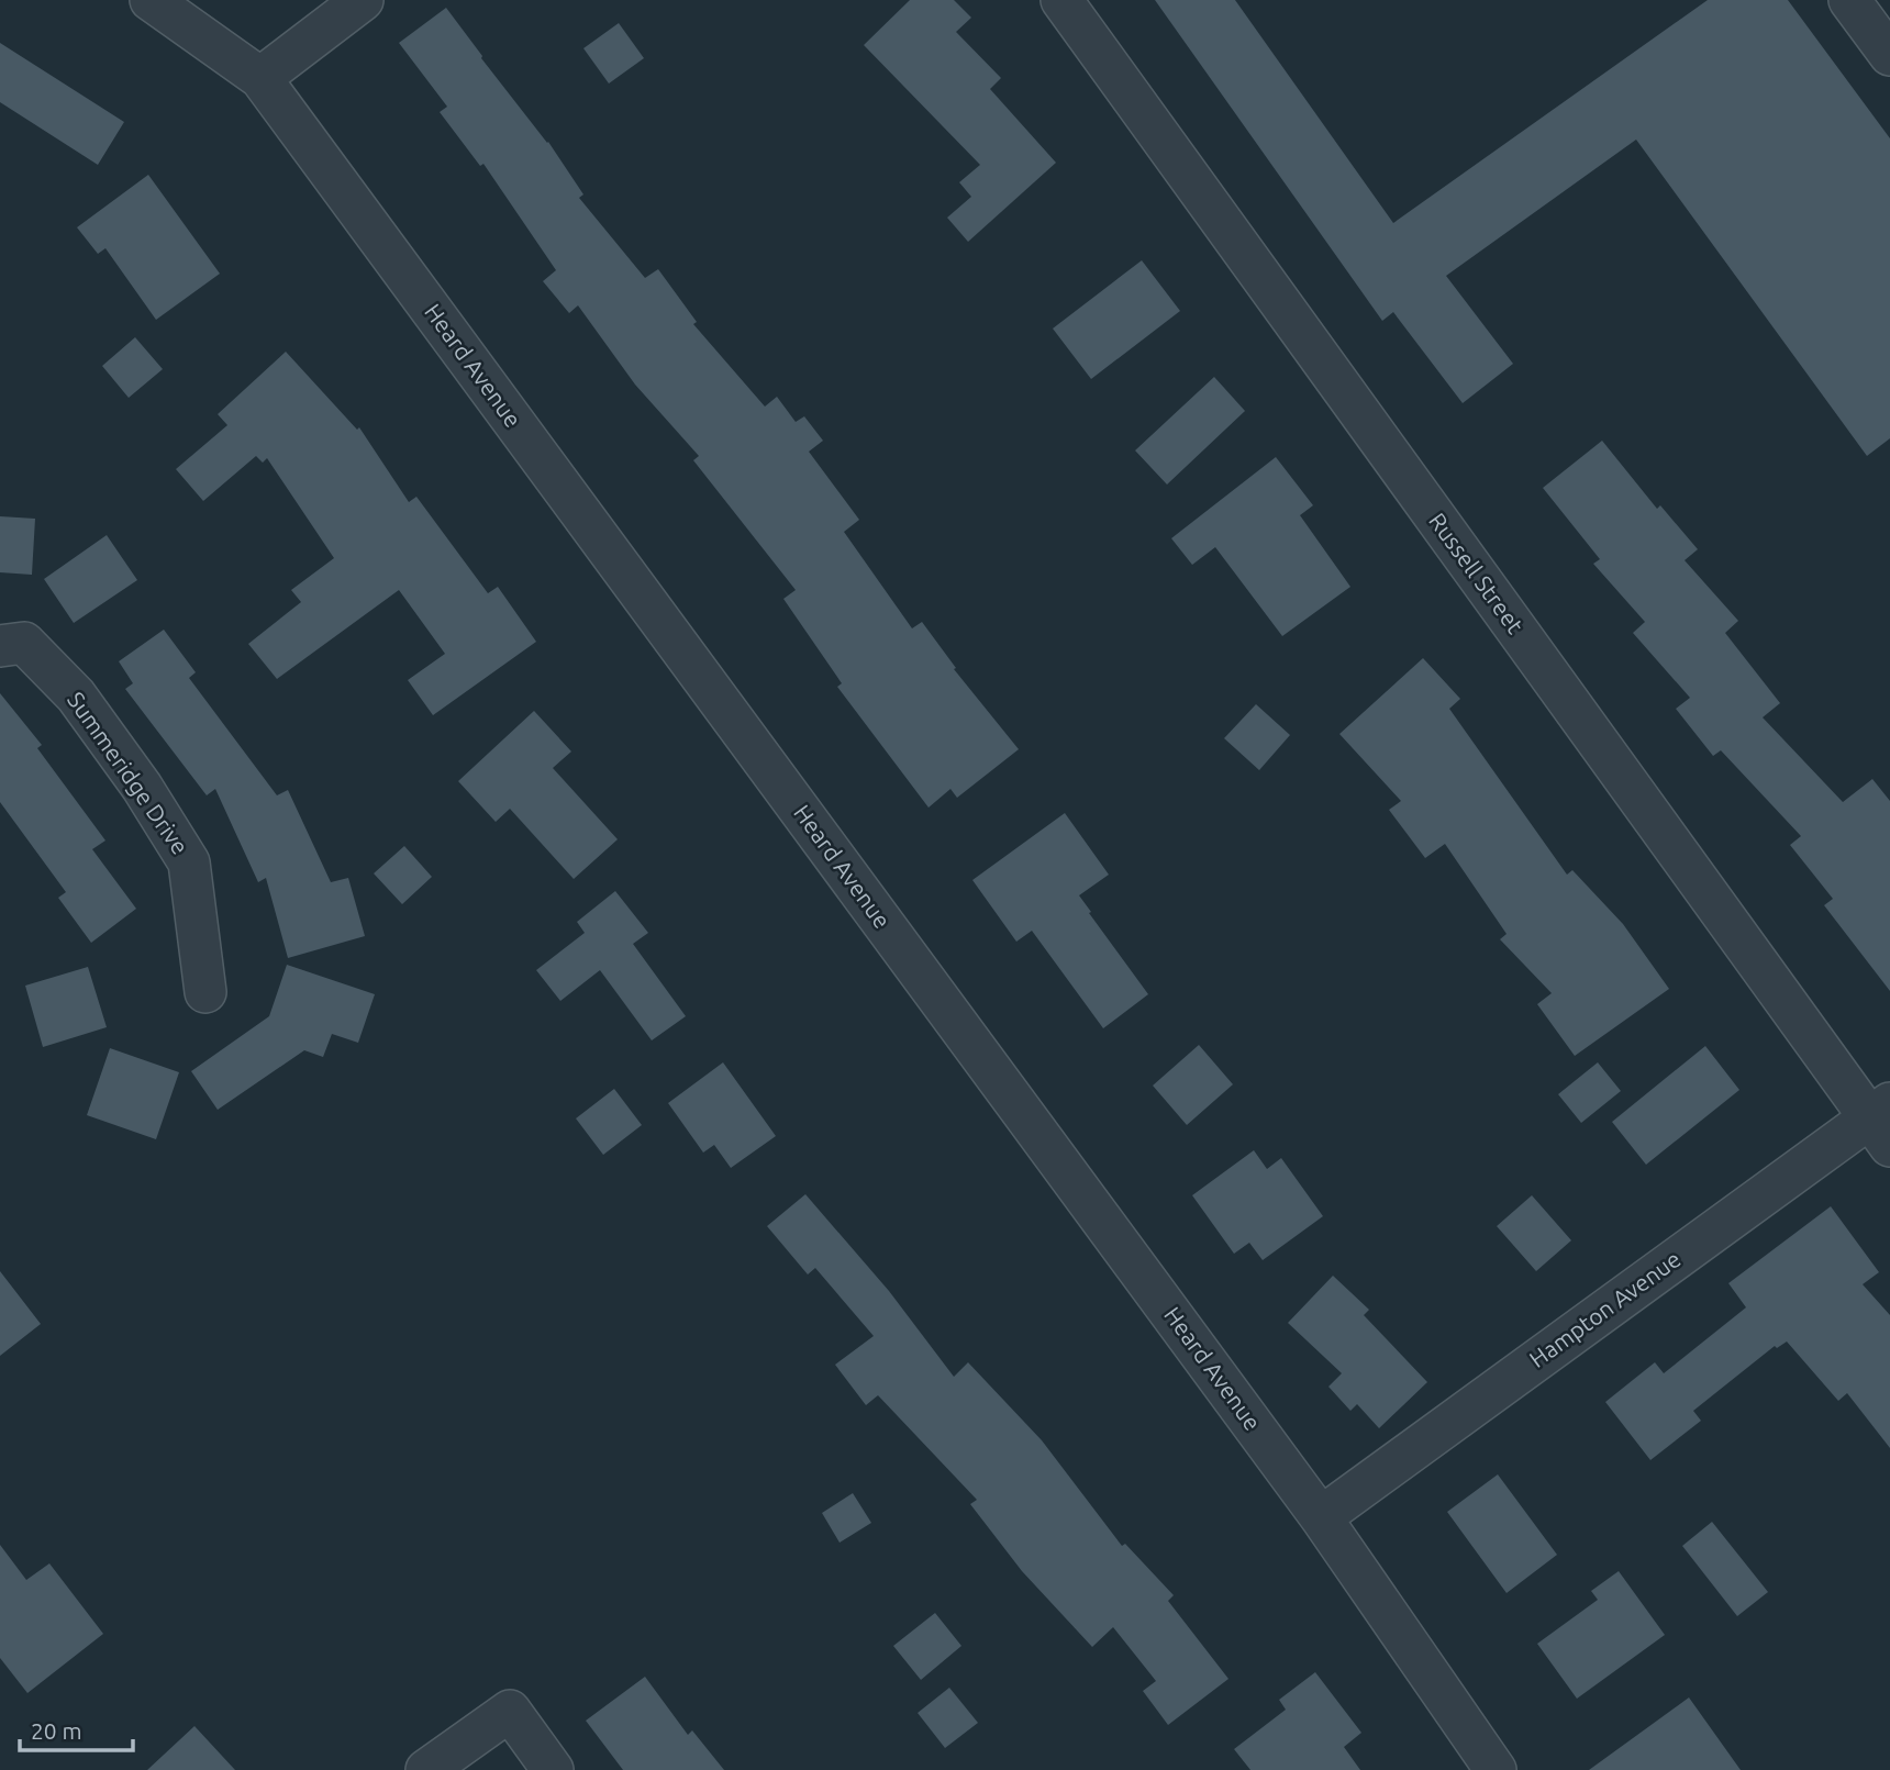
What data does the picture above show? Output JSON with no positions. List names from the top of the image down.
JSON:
{
  "streets": {
    "street": [
      "Heard Avenue",
      "Russell Street",
      "Summeridge Drive",
      "Hampton Avenue"
    ]
  },
  "crossings": [
    ["Heard Avenue", "Hampton Avenue"],
    ["Russell Street", "Hampton Avenue"]
  ],
  "scale_bar": "20 m"
}
